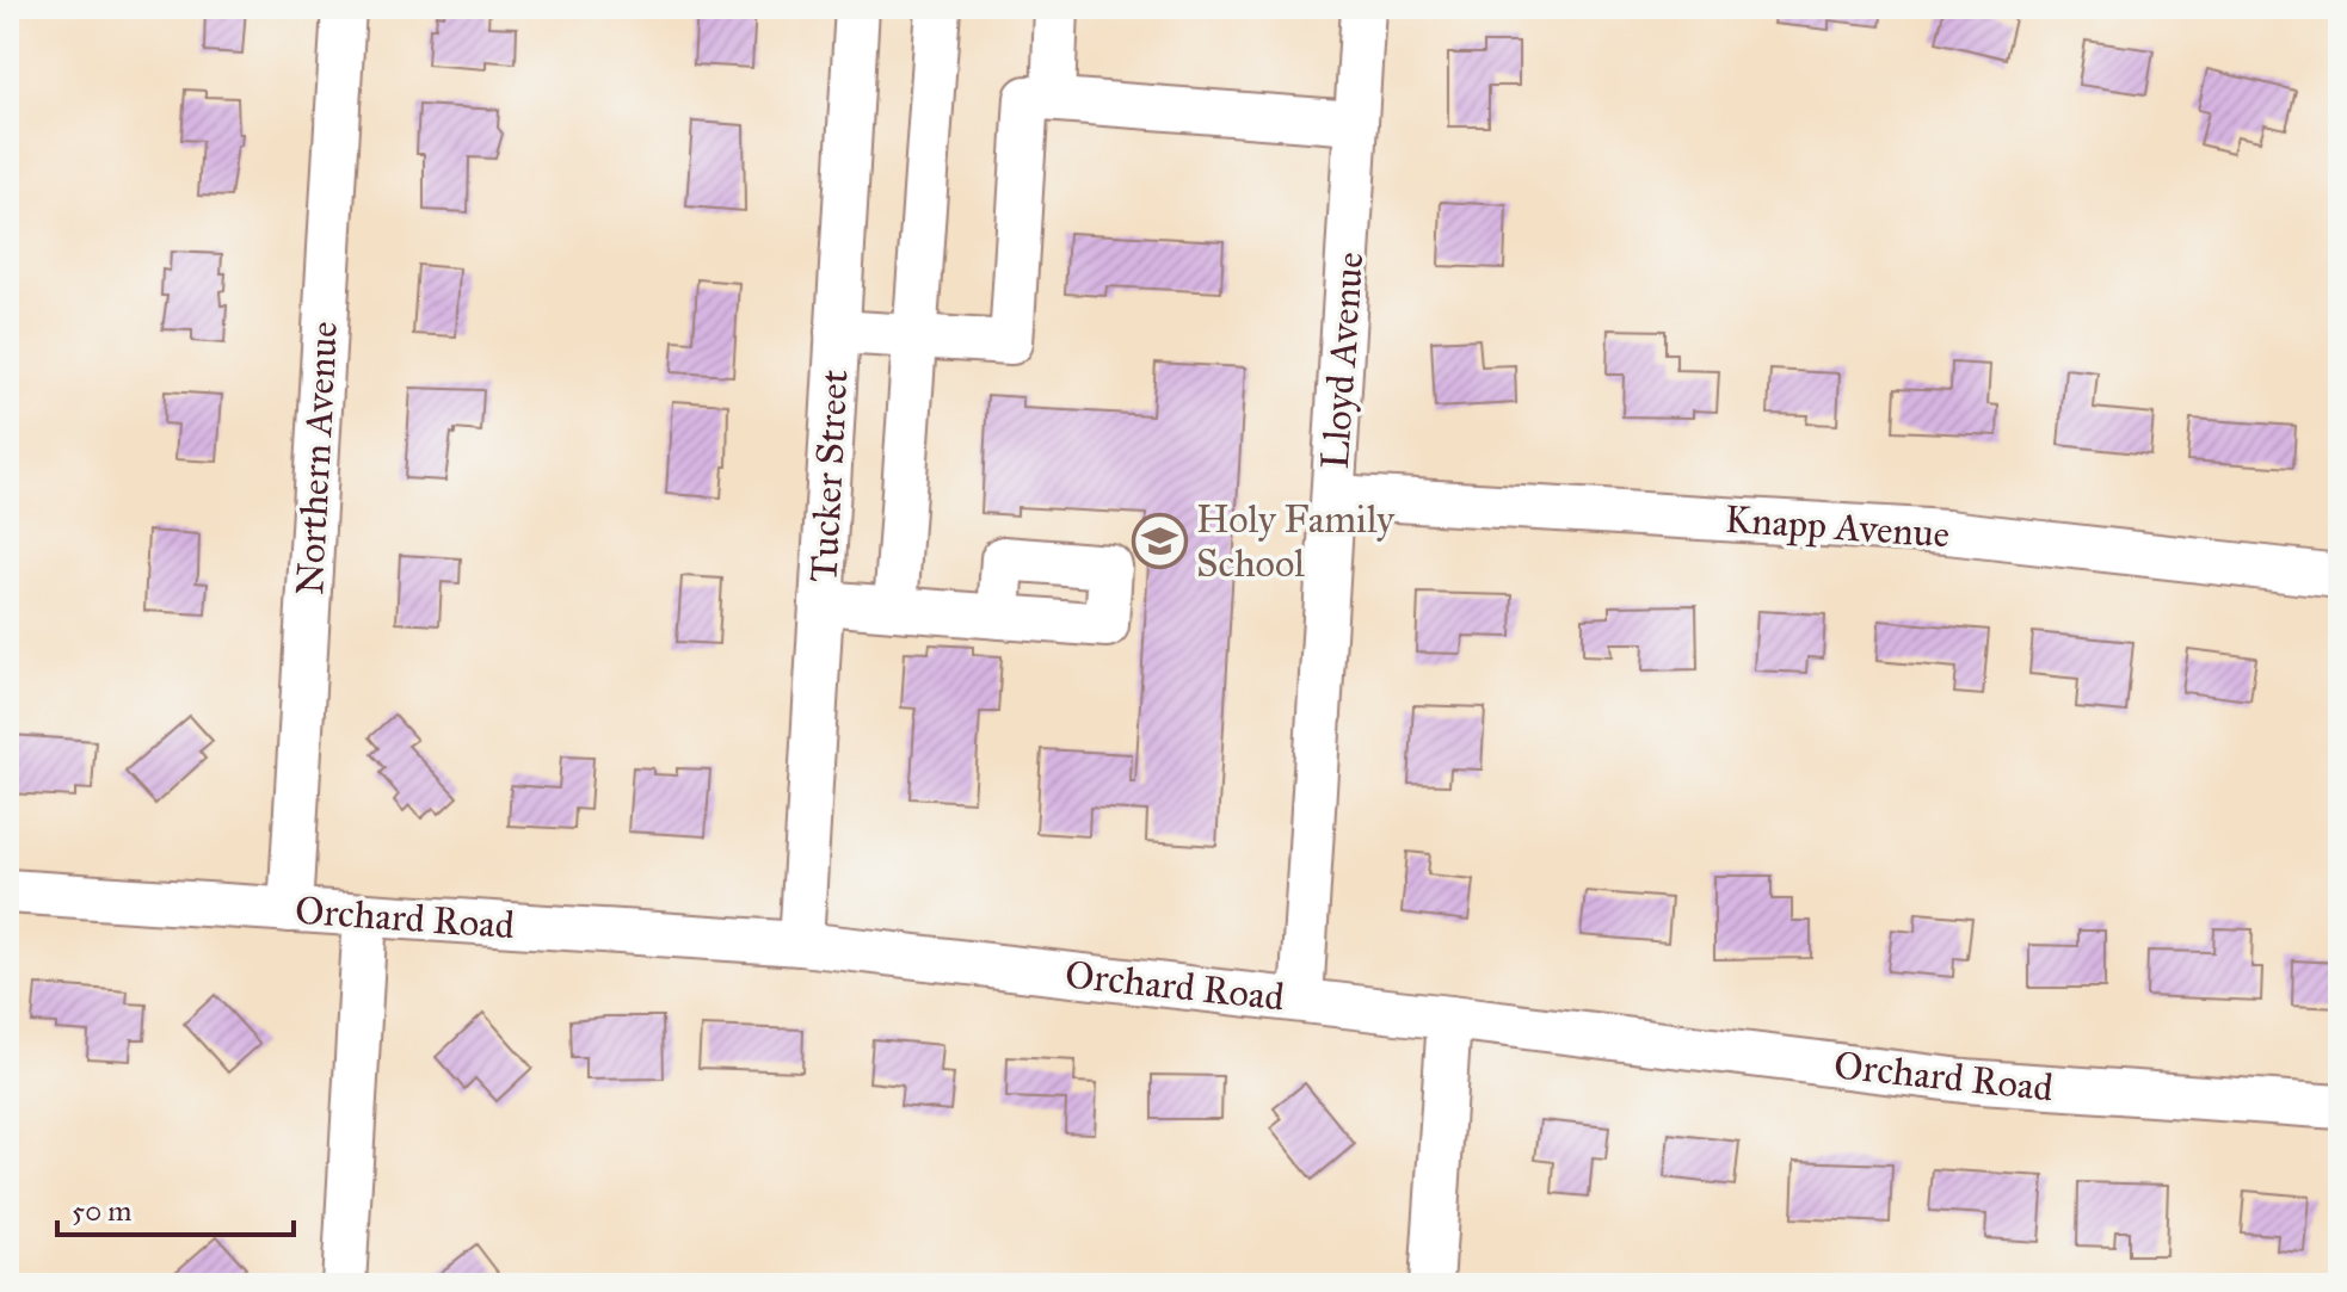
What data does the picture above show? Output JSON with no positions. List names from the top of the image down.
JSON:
{
  "streets": {
    "street": [
      "Lloyd Avenue",
      "Northern Avenue",
      "Tucker Street",
      "Knapp Avenue",
      "Orchard Road"
    ]
  },
  "crossings": [
    ["Lloyd Avenue", "Knapp Avenue"],
    ["Lloyd Avenue", "Orchard Road"],
    ["Northern Avenue", "Orchard Road"],
    ["Tucker Street", "Orchard Road"]
  ],
  "places": {
    "school or university": ["Holy Family School"]
  },
  "scale_bar": "50 m"
}
